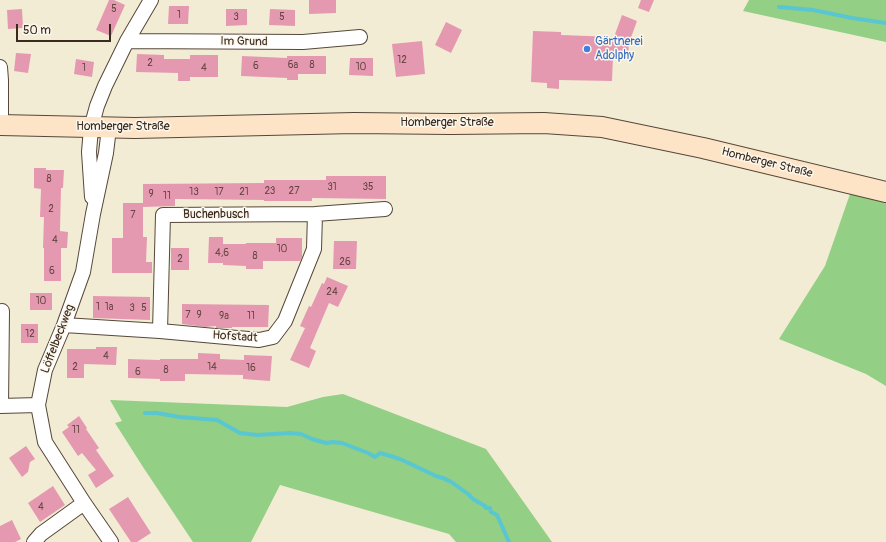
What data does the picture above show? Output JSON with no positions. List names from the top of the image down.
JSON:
{
  "streets": {
    "main road": ["Homberger Straße"],
    "street": [
      "Im Grund",
      "Buchenbusch",
      "Hofstadt",
      "Löffelbeckweg"
    ]
  },
  "crossings": [
    ["Im Grund", "Löffelbeckweg"],
    ["Homberger Straße", "Löffelbeckweg"],
    ["Buchenbusch", "Hofstadt"],
    ["Hofstadt", "Löffelbeckweg"]
  ],
  "places": ["Gärtnerei Adolphy"],
  "house_numbers": [
    "5",
    "1",
    "3",
    "5",
    "12",
    "2",
    "6a",
    "8",
    "6",
    "10",
    "1",
    "4",
    "8",
    "31",
    "35",
    "23",
    "27",
    "13",
    "17",
    "21",
    "9",
    "11",
    "2",
    "7",
    "4",
    "10",
    "4,6",
    "8",
    "2",
    "26",
    "6",
    "24",
    "10",
    "1",
    "1a",
    "3",
    "5",
    "7",
    "9",
    "9a",
    "11",
    "12",
    "4",
    "2",
    "14",
    "16",
    "8",
    "6",
    "11",
    "4"
  ],
  "scale_bar": "50 m"
}
